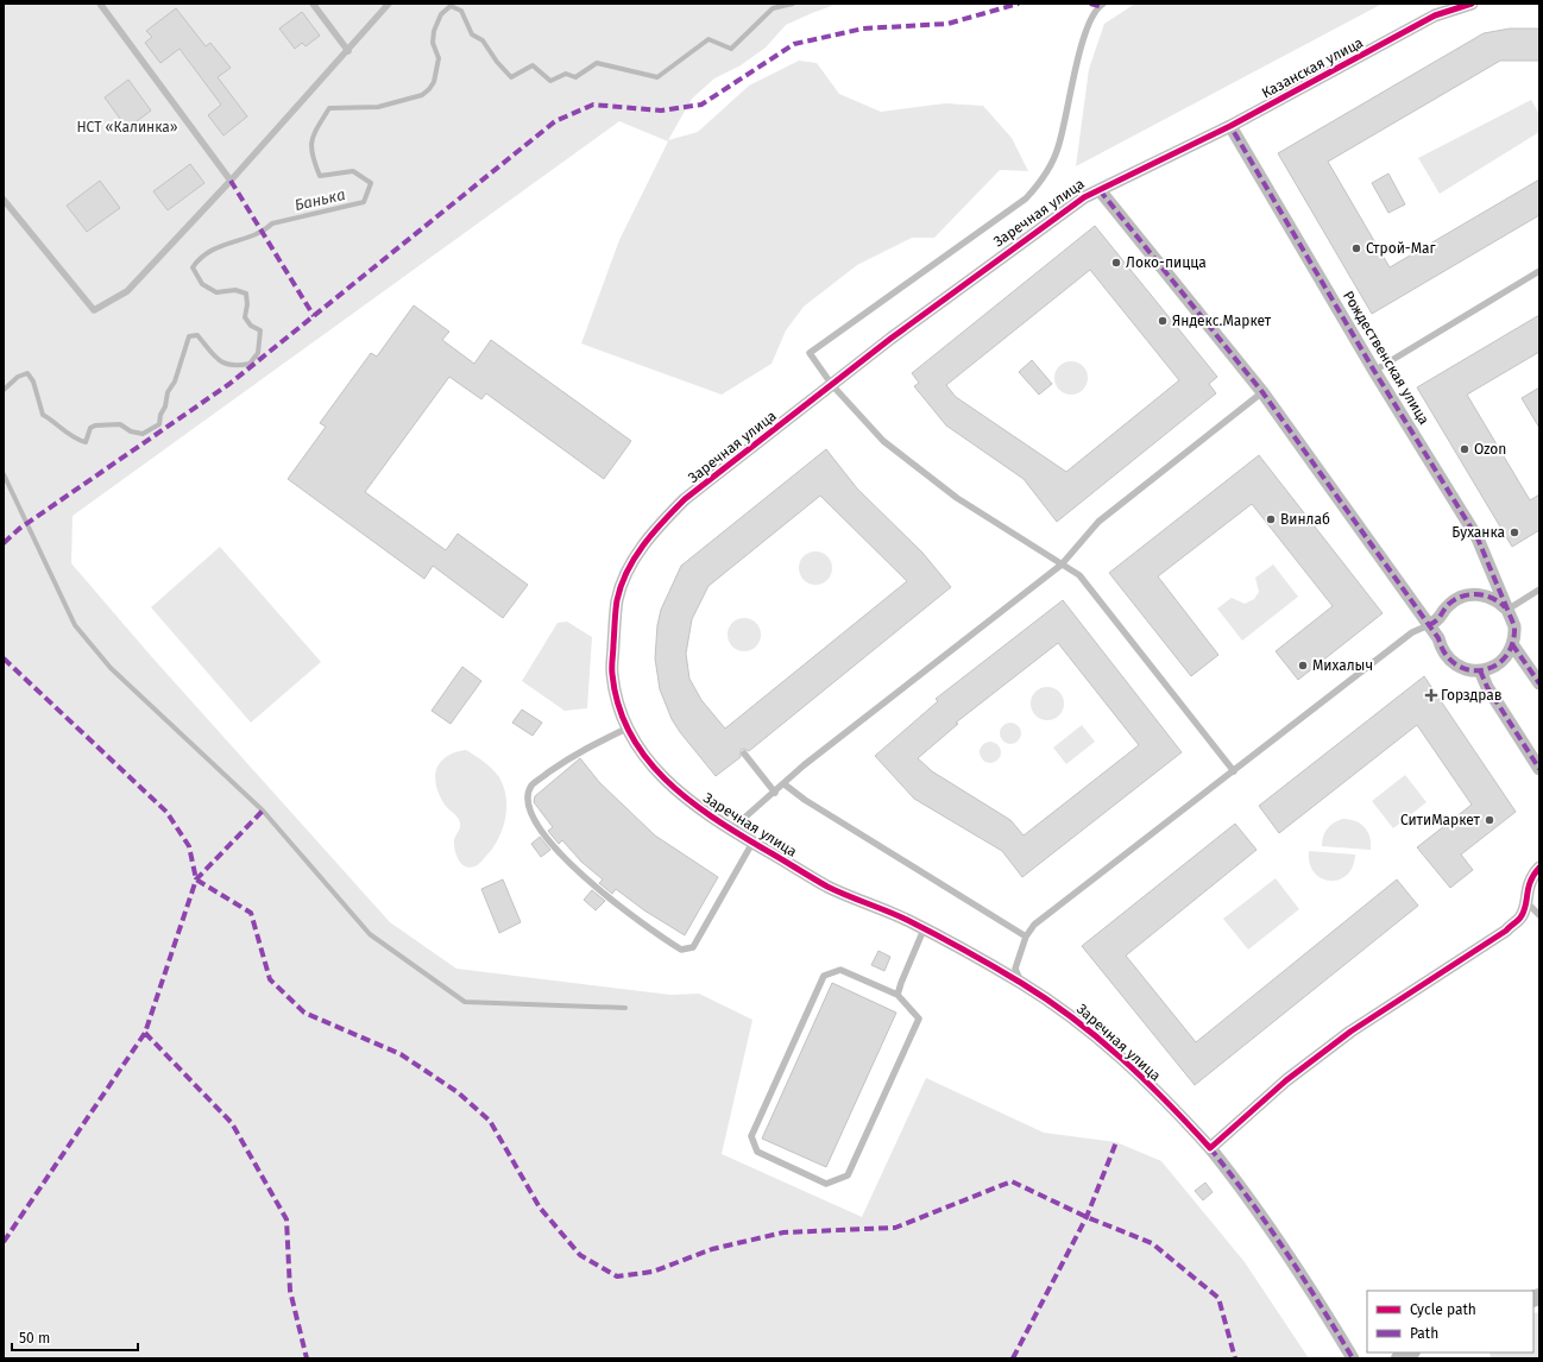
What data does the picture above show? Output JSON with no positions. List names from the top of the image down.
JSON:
{
  "streets": {
    "street": ["Казанская улица", "Заречная улица", "Рождественская улица"]
  },
  "crossings": [
    ["Казанская улица", "Заречная улица"],
    ["Казанская улица", "Рождественская улица"]
  ],
  "water": ["Банька"],
  "parks": ["НСТ «Калинка»"],
  "places": {
    "other": [
      "Строй-Маг",
      "Локо-пицца",
      "Яндекс.Маркет",
      "Ozon",
      "Винлаб",
      "Буханка",
      "Михалыч",
      "СитиМаркет"
    ],
    "health": ["Горздрав"]
  },
  "legend": ["Cycle path", "Path"],
  "scale_bar": "50 m"
}
